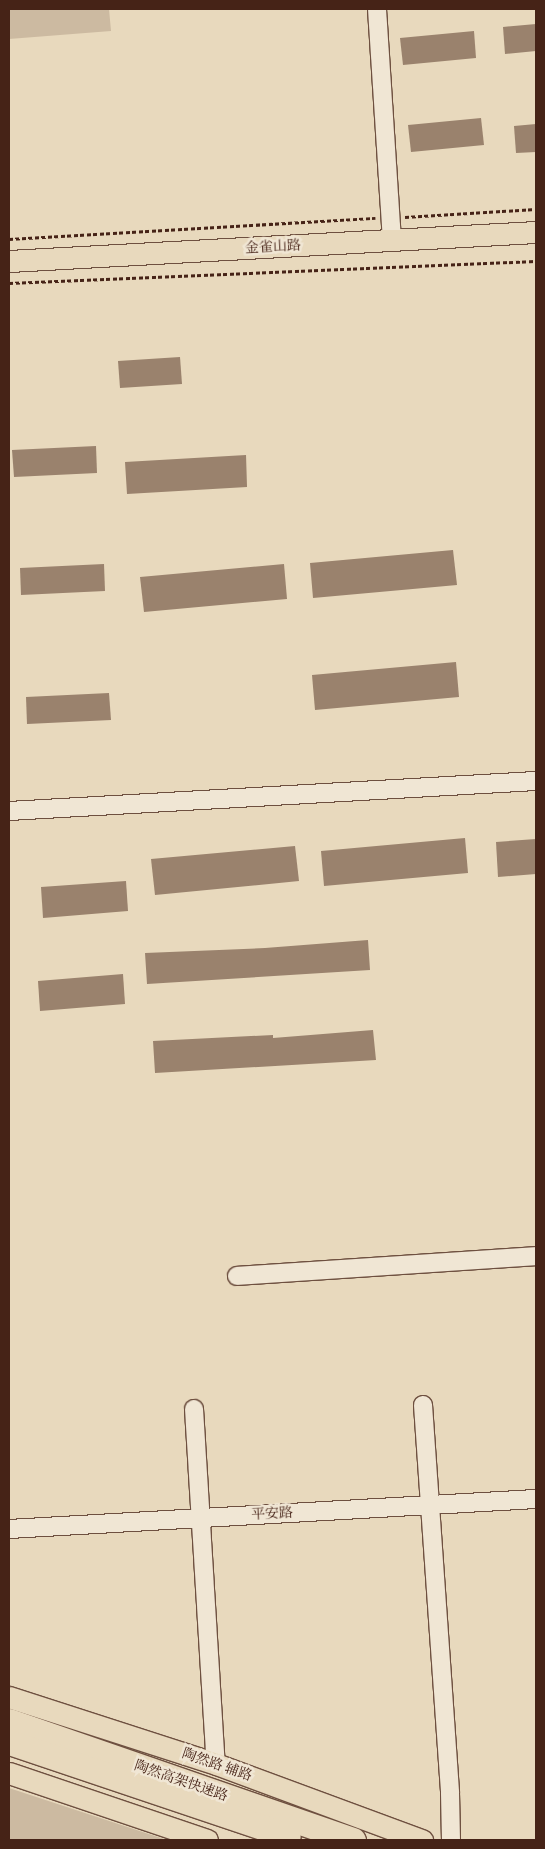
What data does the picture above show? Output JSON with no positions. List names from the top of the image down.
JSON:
{
  "streets": {
    "highway": ["陶然高架快速路"],
    "main road": ["金雀山路", "陶然路 辅路"],
    "street": ["平安路"]
  }
}
